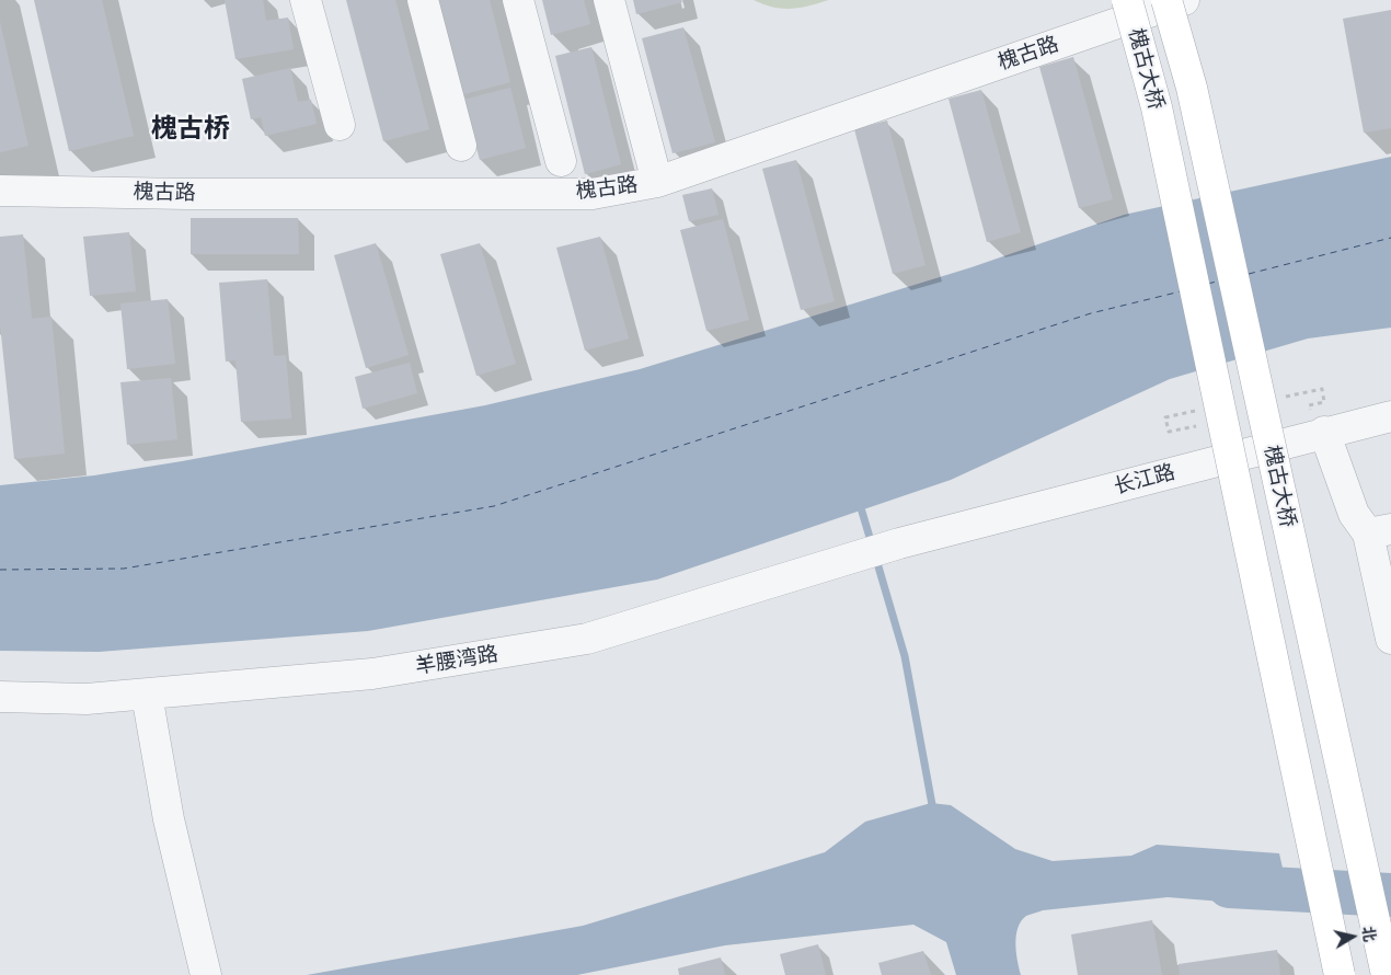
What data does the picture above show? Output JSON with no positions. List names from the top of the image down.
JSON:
{
  "streets": {
    "main road": ["槐古大桥"],
    "street": ["槐古路", "长江路", "羊腰湾路"]
  },
  "crossings": [
    ["长江路", "羊腰湾路"]
  ],
  "districts": ["槐古桥"],
  "north": "right"
}
